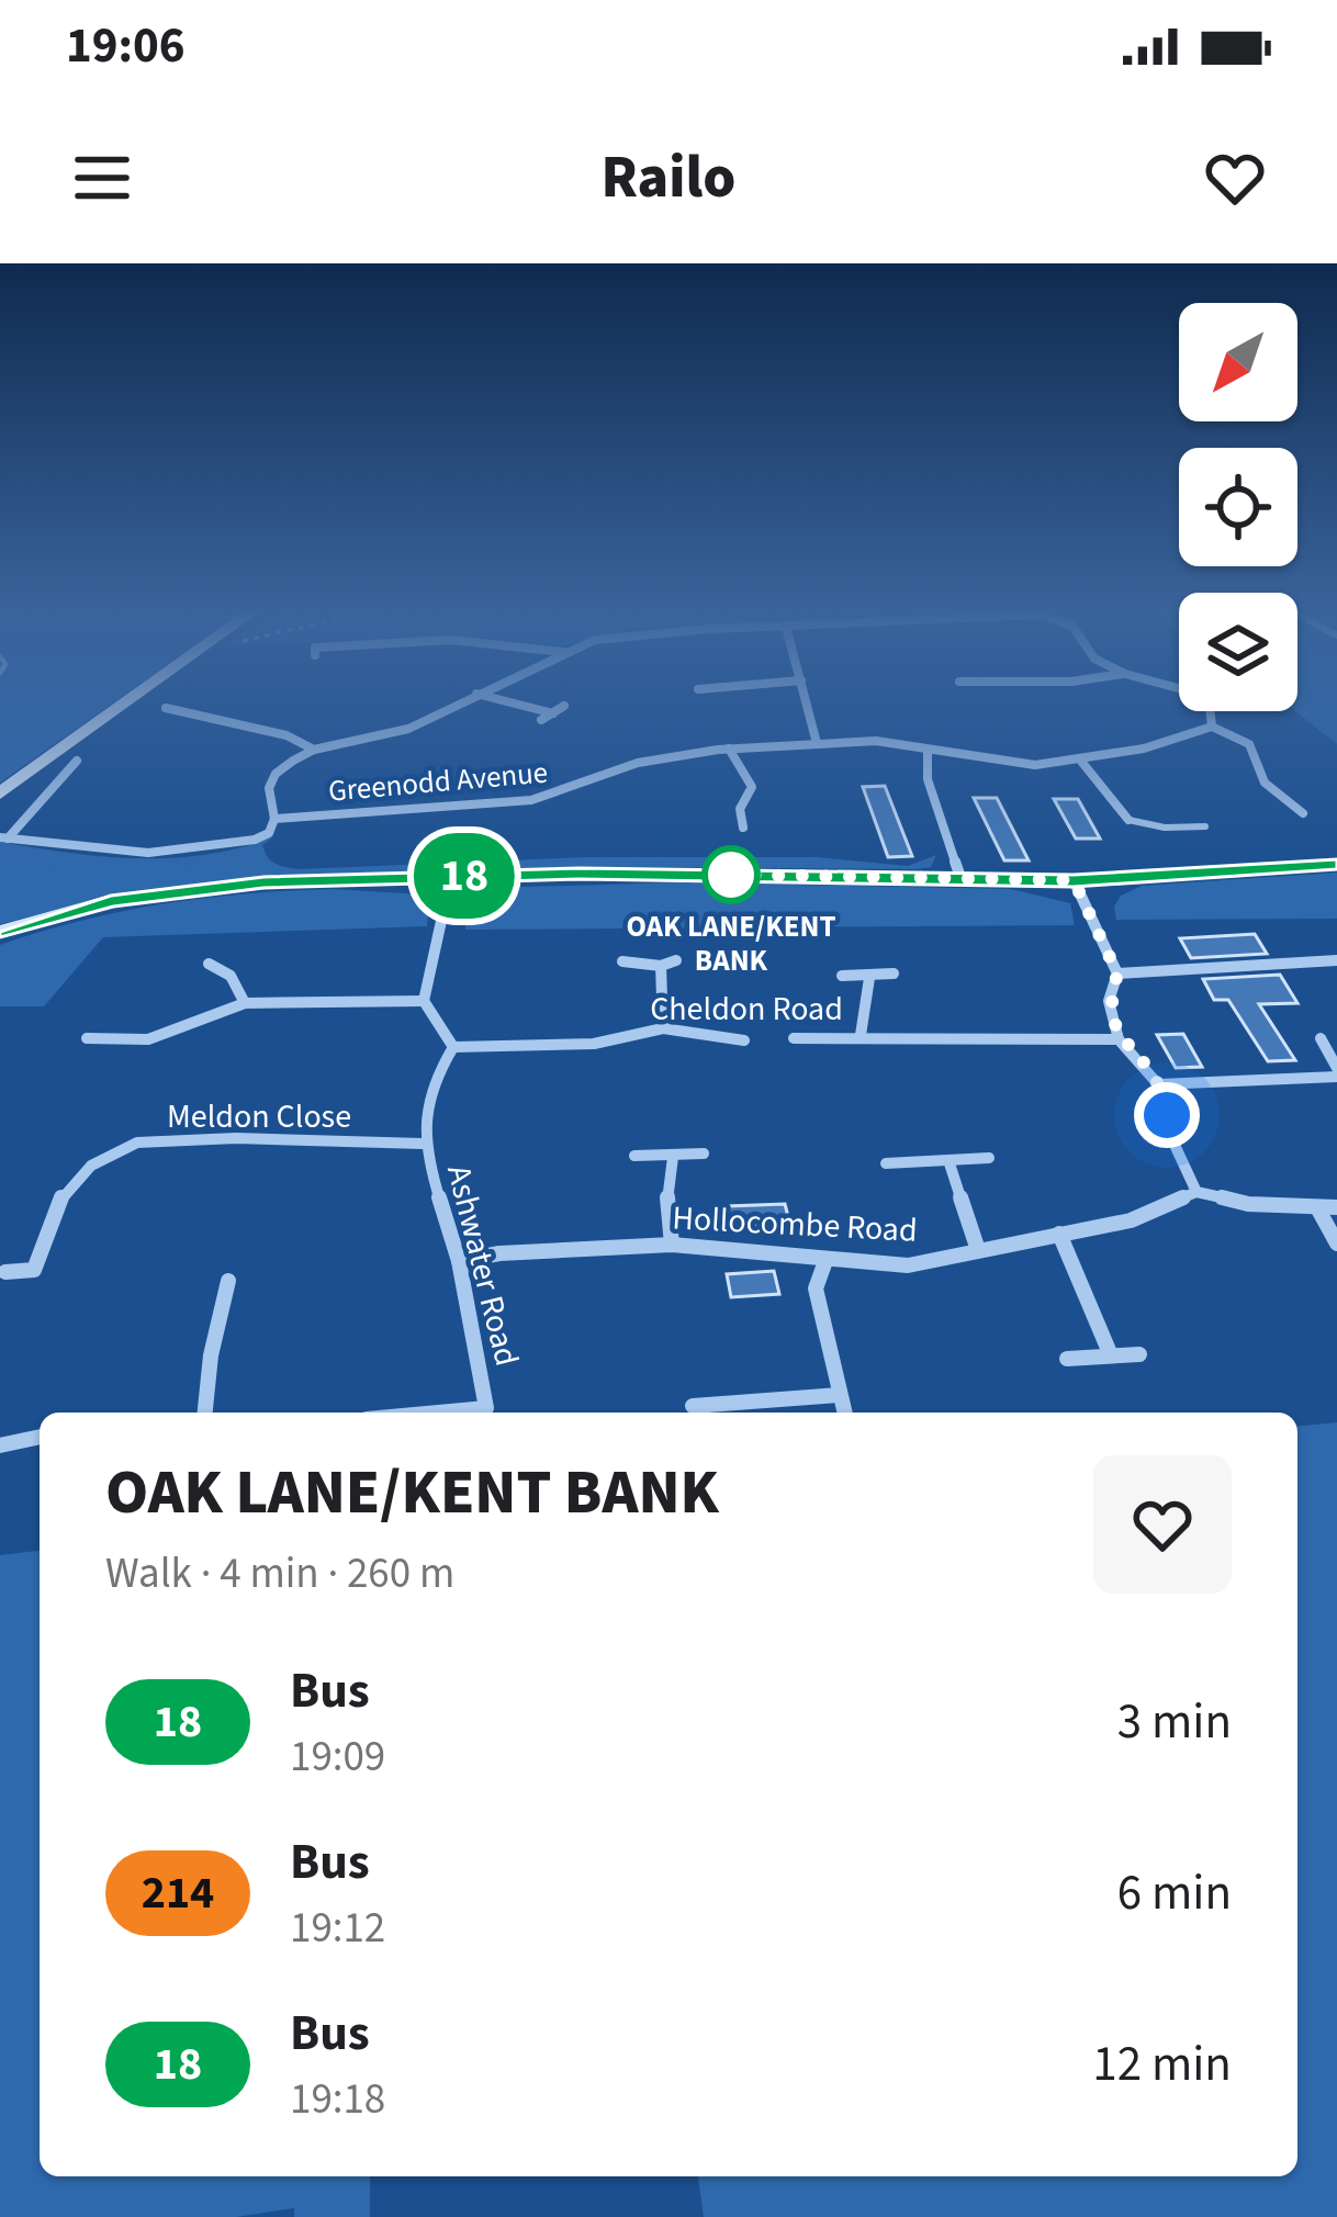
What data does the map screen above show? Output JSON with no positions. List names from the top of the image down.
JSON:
{
  "streets": {
    "street": [
      "Greenodd Avenue",
      "Cheldon Road",
      "Meldon Close",
      "Hollocombe Road",
      "Ashwater Road"
    ]
  },
  "crossings": [
    ["Cheldon Road", "Ashwater Road"],
    ["Meldon Close", "Ashwater Road"],
    ["Hollocombe Road", "Ashwater Road"]
  ],
  "places": ["OAK LANE/KENT BANK"],
  "lines": ["bus line 18"],
  "north": "bottom left",
  "page": {
    "status": "19:06",
    "header": "Railo",
    "on_map": "18",
    "heading": ["OAK LANE/KENT BANK", "Walk · 4 min · 260 m"],
    "list": [
      {
        "mark": "18",
        "name": "Bus",
        "note": "19:09",
        "value": "3 min"
      },
      {
        "mark": "214",
        "name": "Bus",
        "note": "19:12",
        "value": "6 min"
      },
      {
        "mark": "18",
        "name": "Bus",
        "note": "19:18",
        "value": "12 min"
      }
    ]
  }
}
